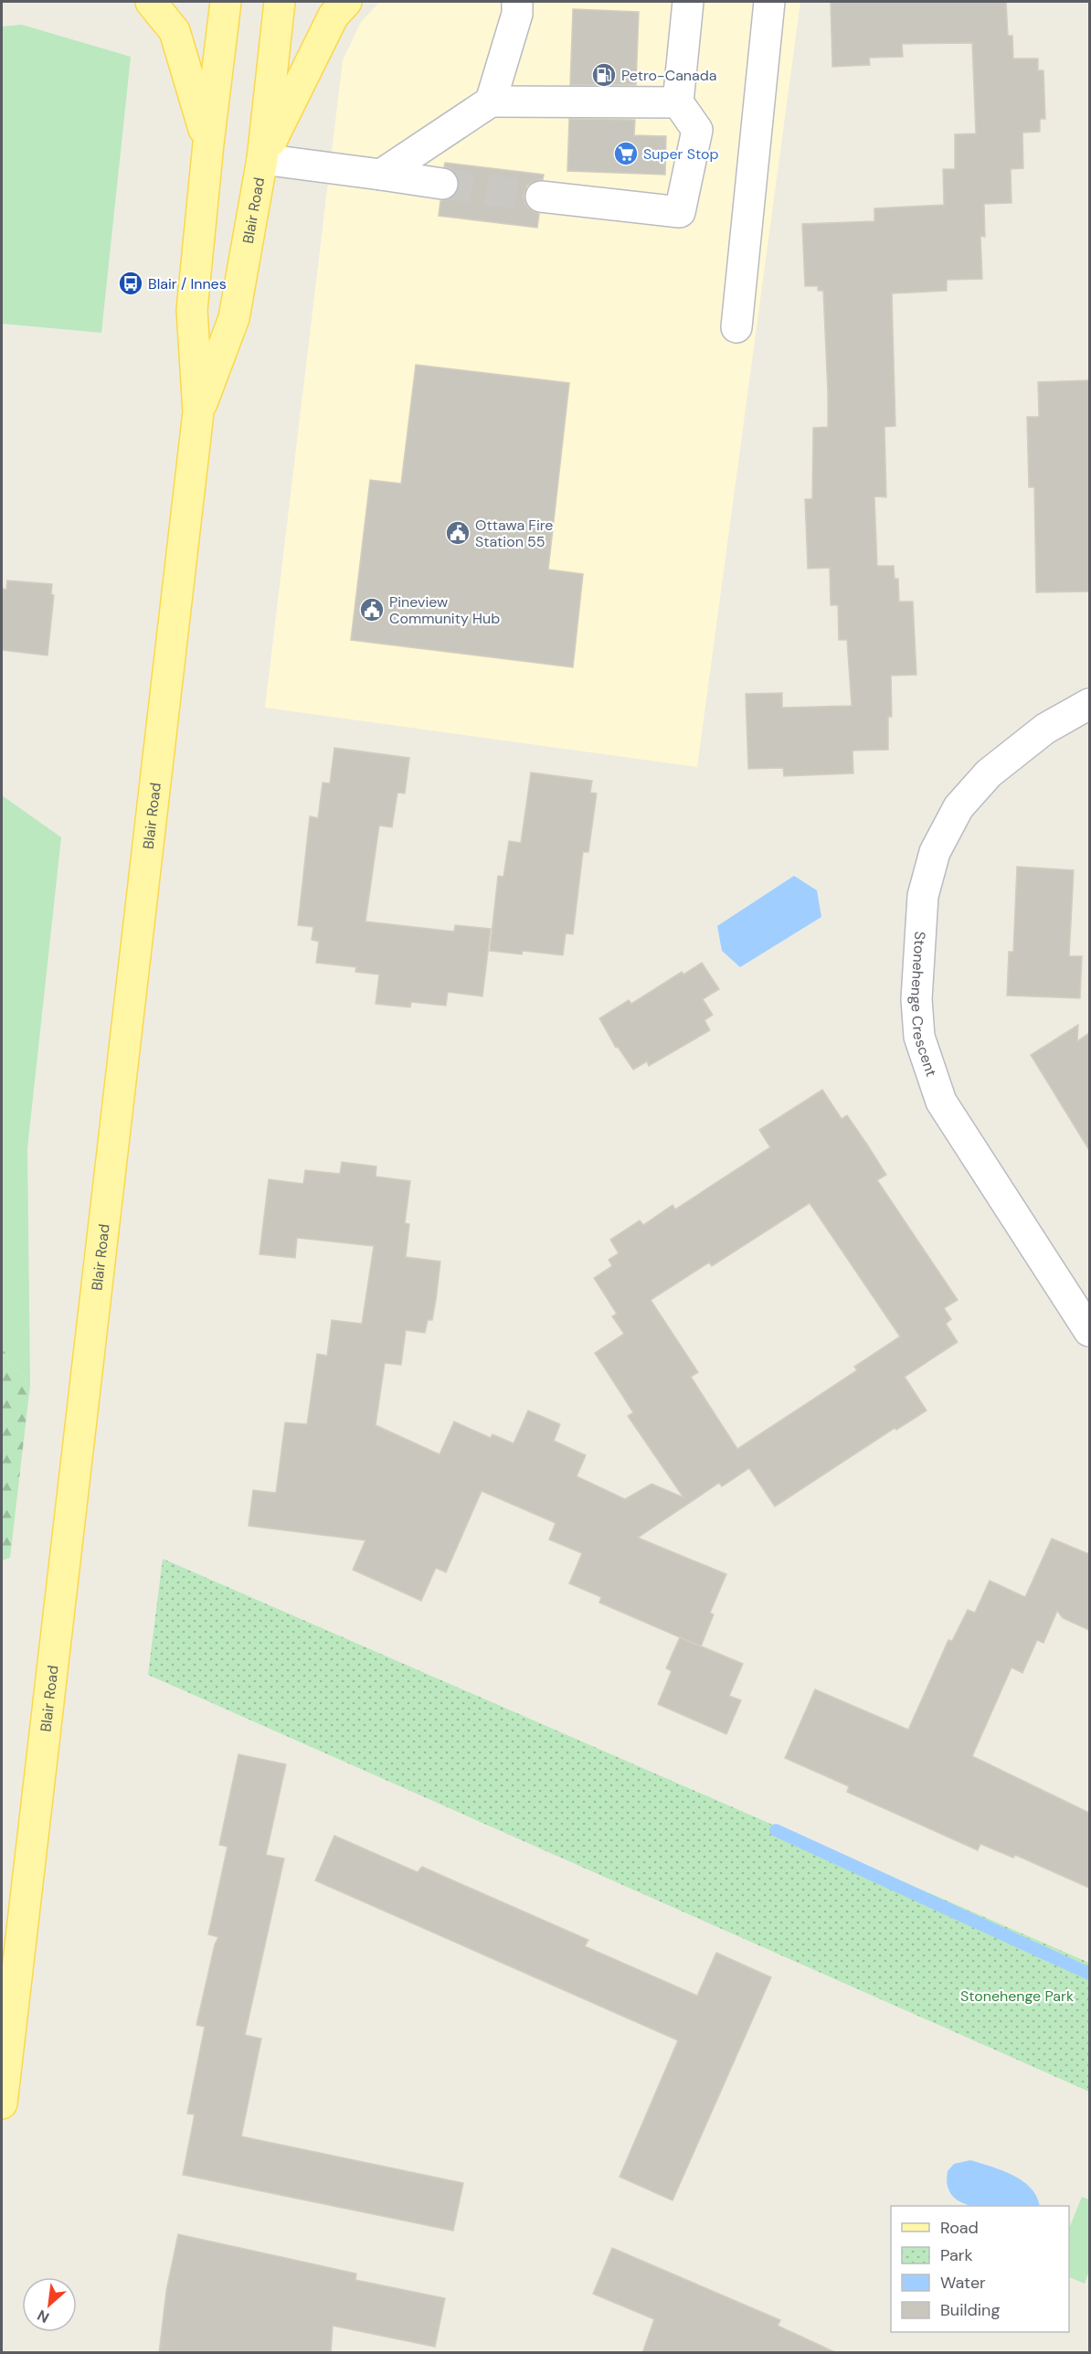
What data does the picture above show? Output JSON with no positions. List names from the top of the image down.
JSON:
{
  "streets": {
    "main road": ["Blair Road"],
    "street": ["Stonehenge Crescent"]
  },
  "parks": ["Stonehenge Park"],
  "places": {
    "fuel station": ["Petro-Canada"],
    "supermarket": ["Super Stop"],
    "bus stop": ["Blair / Innes"],
    "public building": ["Ottawa Fire Station 55", "Pineview Community Hub"]
  },
  "legend": [
    "Road",
    "Park",
    "Water",
    "Building"
  ],
  "north": "bottom left"
}
